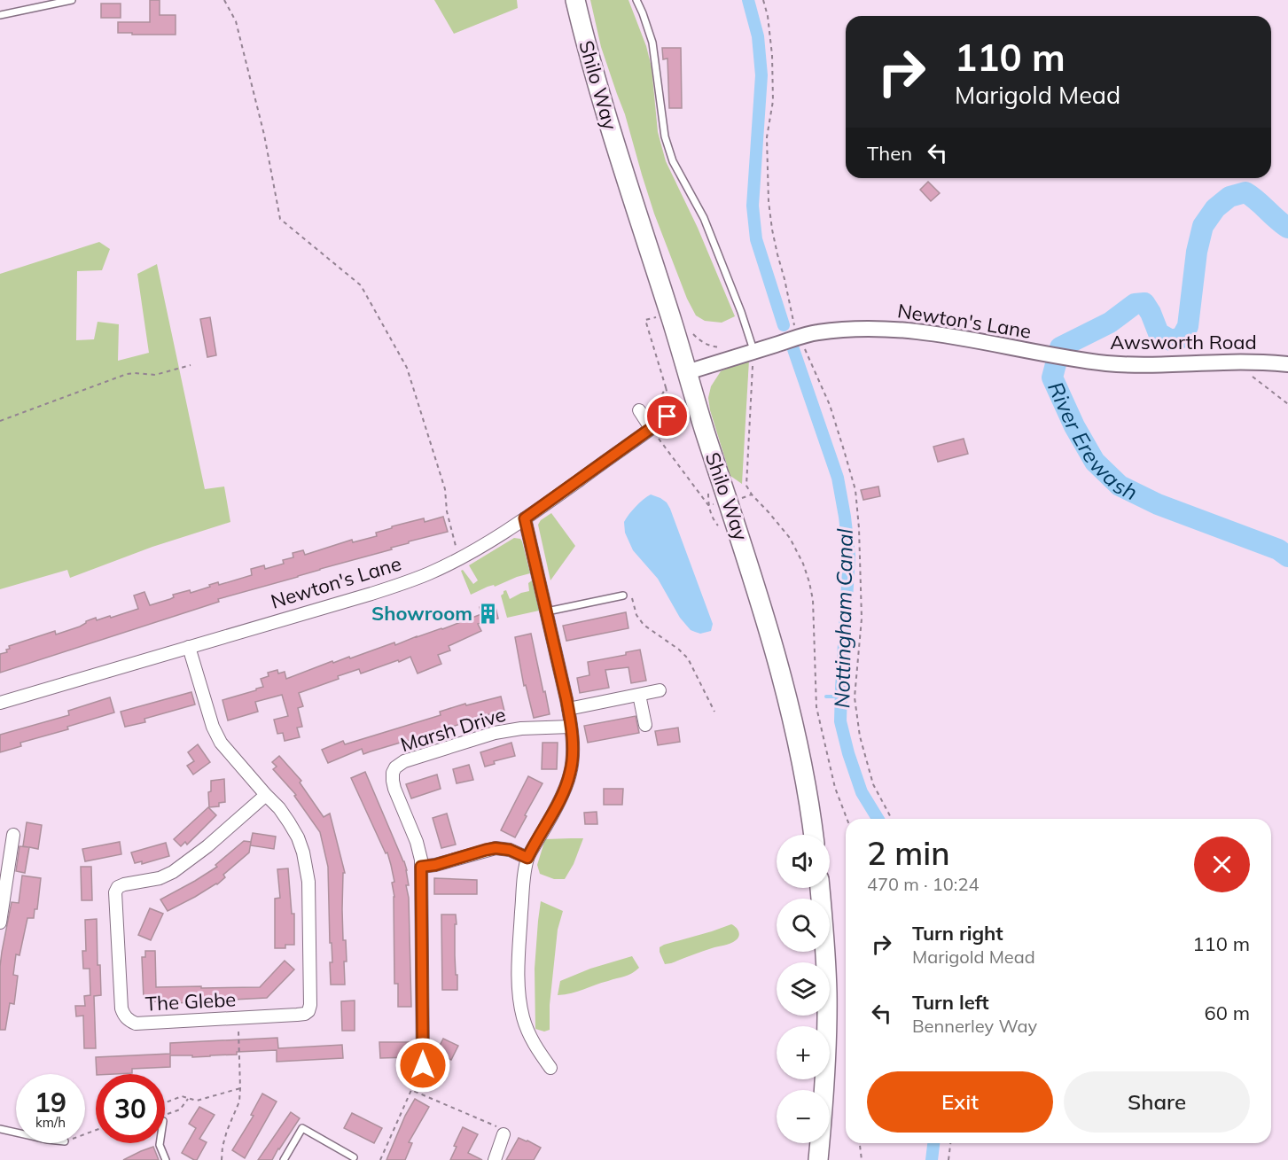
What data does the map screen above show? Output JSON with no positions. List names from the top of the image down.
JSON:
{
  "streets": {
    "main road": ["Shilo Way"],
    "street": [
      "Newton's Lane",
      "Awsworth Road",
      "Marsh Drive",
      "The Glebe"
    ]
  },
  "crossings": [
    ["Shilo Way", "Newton's Lane"],
    ["Newton's Lane", "Awsworth Road"],
    ["Newton's Lane", "The Glebe"]
  ],
  "water": ["River Erewash", "Nottingham Canal"],
  "places": {
    "building": ["Showroom"]
  },
  "page": {
    "turn": ["110 m", "Marigold Mead"],
    "then": "Then",
    "heading": ["2 min", "470 m · 10:24"],
    "map_buttons": ["+", "−"],
    "list": [
      {
        "name": "Turn right",
        "note": "Marigold Mead",
        "value": "110 m"
      },
      {
        "name": "Turn left",
        "note": "Bennerley Way",
        "value": "60 m"
      }
    ],
    "buttons": ["Exit", "Share"],
    "speed": "19 km/h",
    "limit": "30"
  }
}
